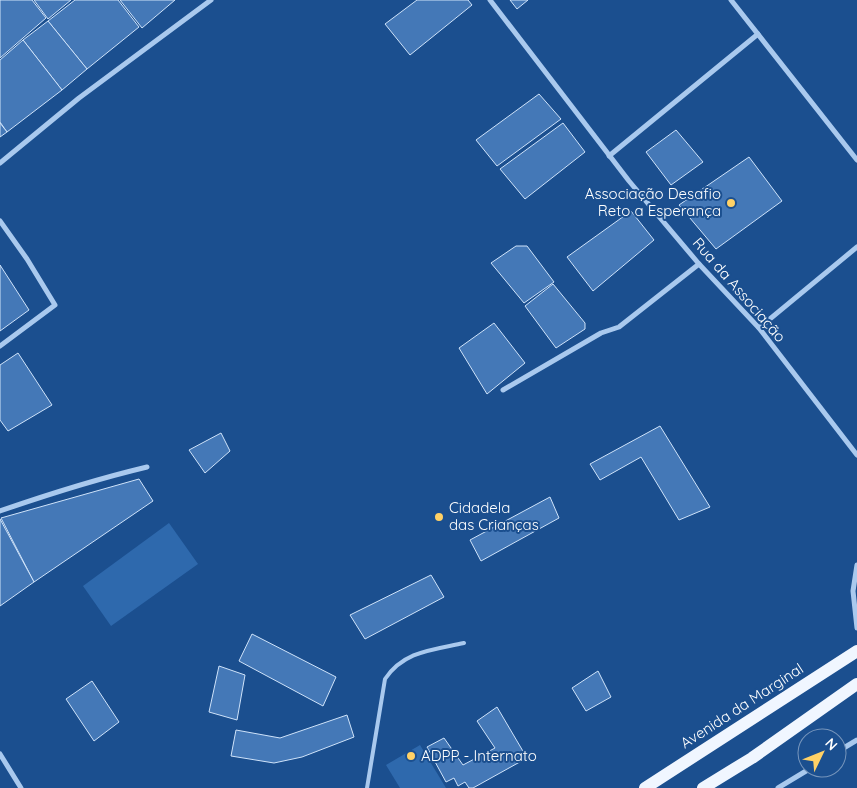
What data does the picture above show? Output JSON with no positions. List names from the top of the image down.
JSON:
{
  "streets": {
    "main road": ["Avenida da Marginal"],
    "street": ["Rua da Associação"]
  },
  "places": ["Associação Desafio Reto a Esperança", "Cidadela das Crianças", "ADPP - Internato"],
  "north": "top right"
}
